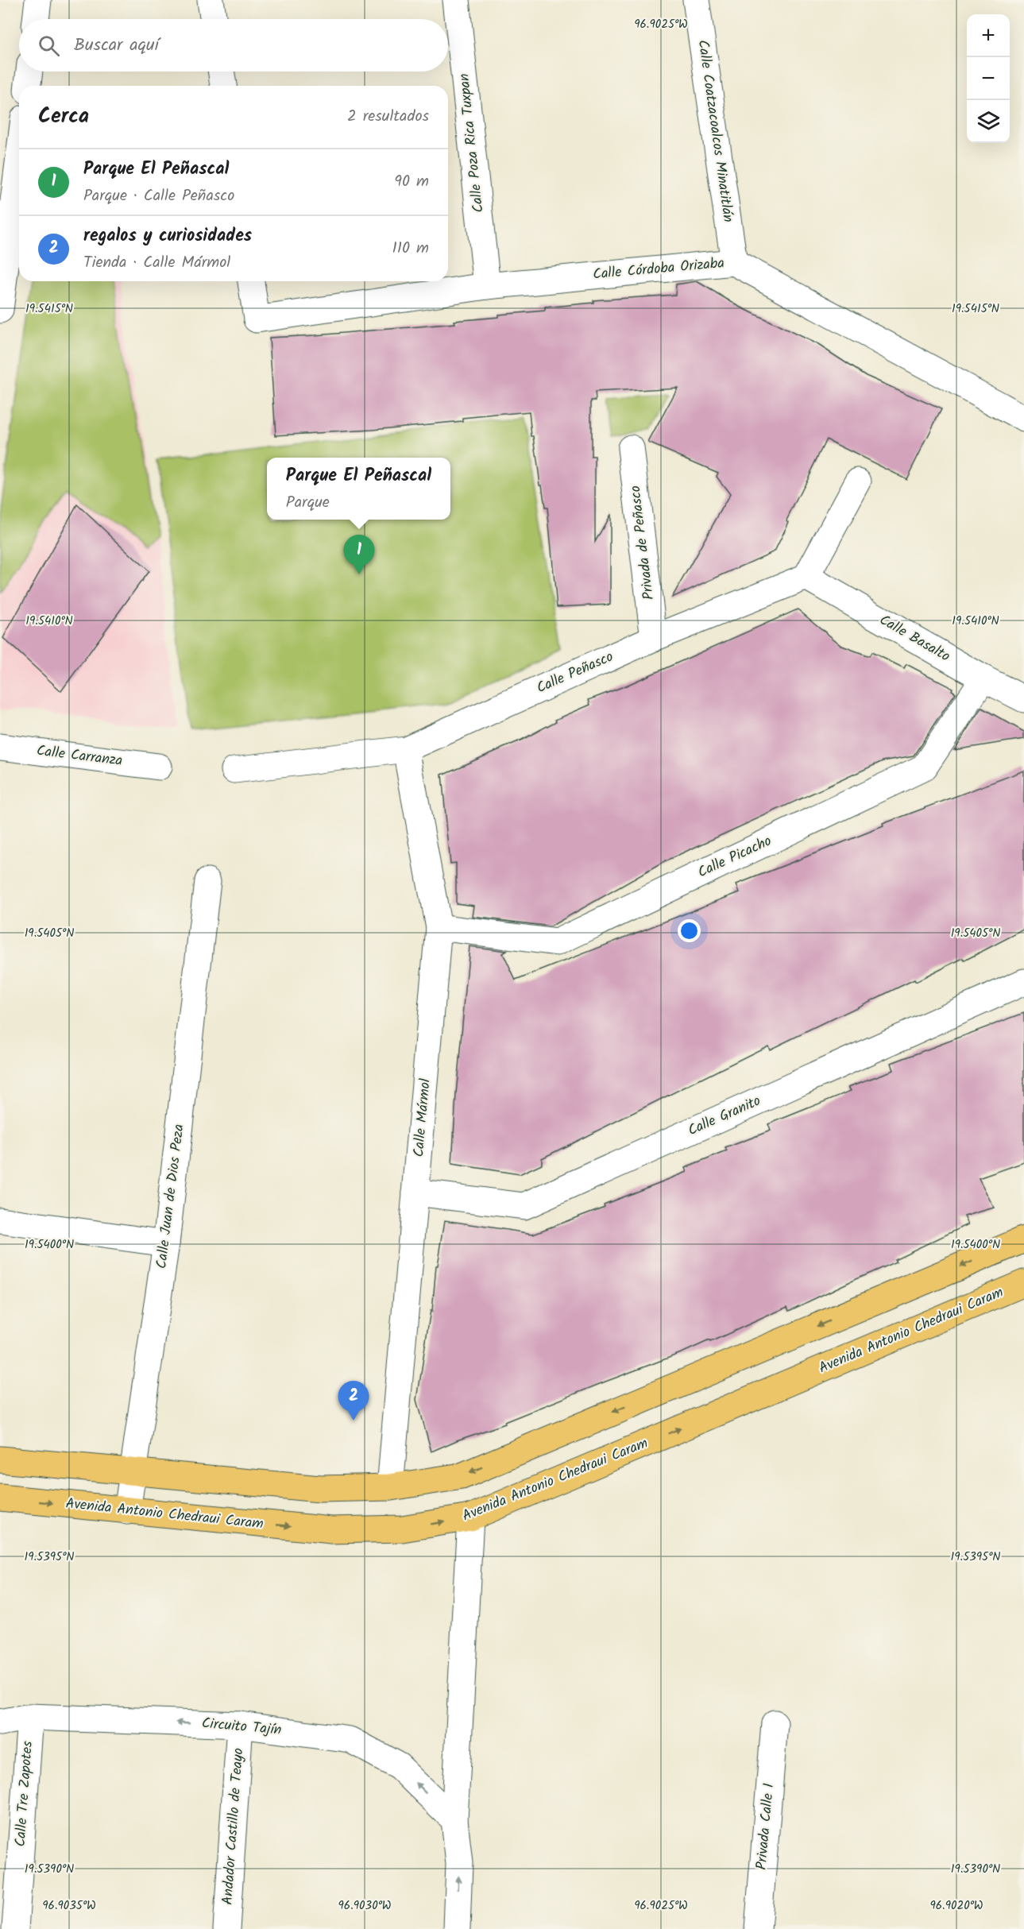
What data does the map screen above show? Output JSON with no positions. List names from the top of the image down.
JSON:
{
  "streets": {
    "main road": ["Avenida Antonio Chedraui Caram"],
    "street": [
      "Calle Coatzacoalcos Minatitlán",
      "Calle Poza Rica Tuxpan",
      "Calle Córdoba Orizaba",
      "Privada de Peñasco",
      "Calle Basalto",
      "Calle Peñasco",
      "Calle Carranza",
      "Calle Picacho",
      "Calle Granito",
      "Calle Mármol",
      "Calle Juan de Dios Peza",
      "Circuito Tajín",
      "Calle Tre Zapotes",
      "Andador Castillo de Teayo",
      "Privada Calle 1"
    ]
  },
  "crossings": [
    ["Calle Coatzacoalcos Minatitlán", "Calle Córdoba Orizaba"],
    ["Calle Poza Rica Tuxpan", "Calle Córdoba Orizaba"],
    ["Privada de Peñasco", "Calle Peñasco"],
    ["Calle Basalto", "Calle Peñasco"],
    ["Calle Basalto", "Calle Picacho"],
    ["Calle Peñasco", "Calle Mármol"],
    ["Calle Picacho", "Calle Mármol"],
    ["Calle Granito", "Calle Mármol"],
    ["Calle Juan de Dios Peza", "Avenida Antonio Chedraui Caram"],
    ["Circuito Tajín", "Calle Tre Zapotes"],
    ["Circuito Tajín", "Andador Castillo de Teayo"]
  ],
  "one_way": ["Circuito Tajín"],
  "page": {
    "map_buttons": ["+", "−"],
    "search": "Buscar aquí",
    "heading": ["Cerca", "2 resultados"],
    "list": [
      {
        "mark": "1",
        "name": "Parque El Peñascal",
        "note": "Parque · Calle Peñasco",
        "value": "90 m"
      },
      {
        "mark": "2",
        "name": "regalos y curiosidades",
        "note": "Tienda · Calle Mármol",
        "value": "110 m"
      }
    ],
    "popup": ["Parque El Peñascal", "Parque"],
    "pins": ["1", "2"]
  },
  "coordinates": [
    "96.9025°W",
    "19.5415°N",
    "19.5410°N",
    "19.5405°N",
    "19.5400°N",
    "19.5395°N",
    "19.5390°N",
    "96.9035°W",
    "96.9030°W",
    "96.9020°W"
  ]
}
